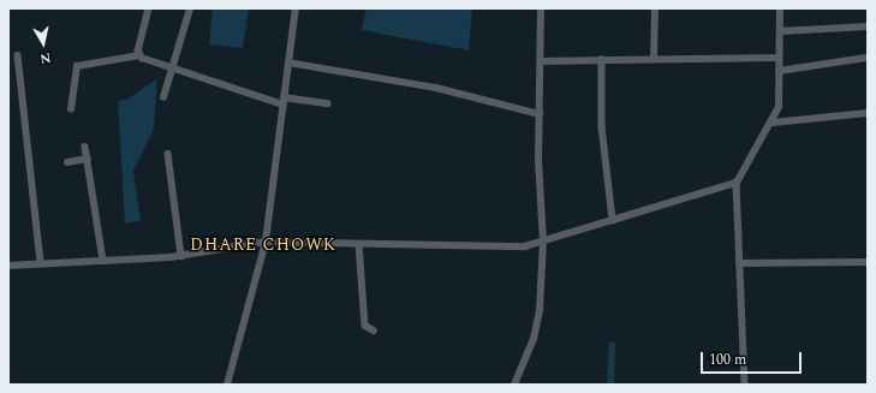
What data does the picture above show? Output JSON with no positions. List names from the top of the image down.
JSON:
{
  "districts": ["DHARE CHOWK"],
  "scale_bar": "100 m",
  "north": "bottom"
}
